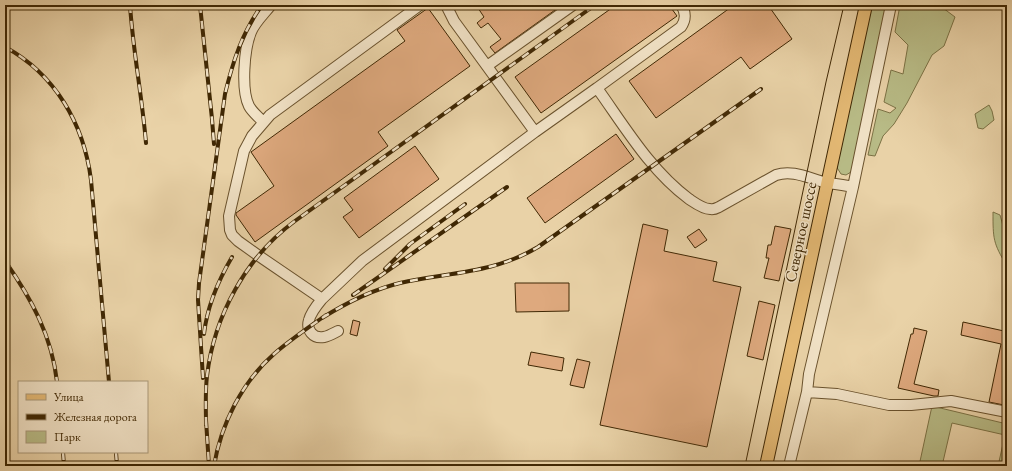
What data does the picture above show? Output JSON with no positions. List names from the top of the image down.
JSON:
{
  "streets": {
    "main road": ["Северное шоссе"]
  },
  "legend": ["Улица", "Железная дорога", "Парк"]
}
